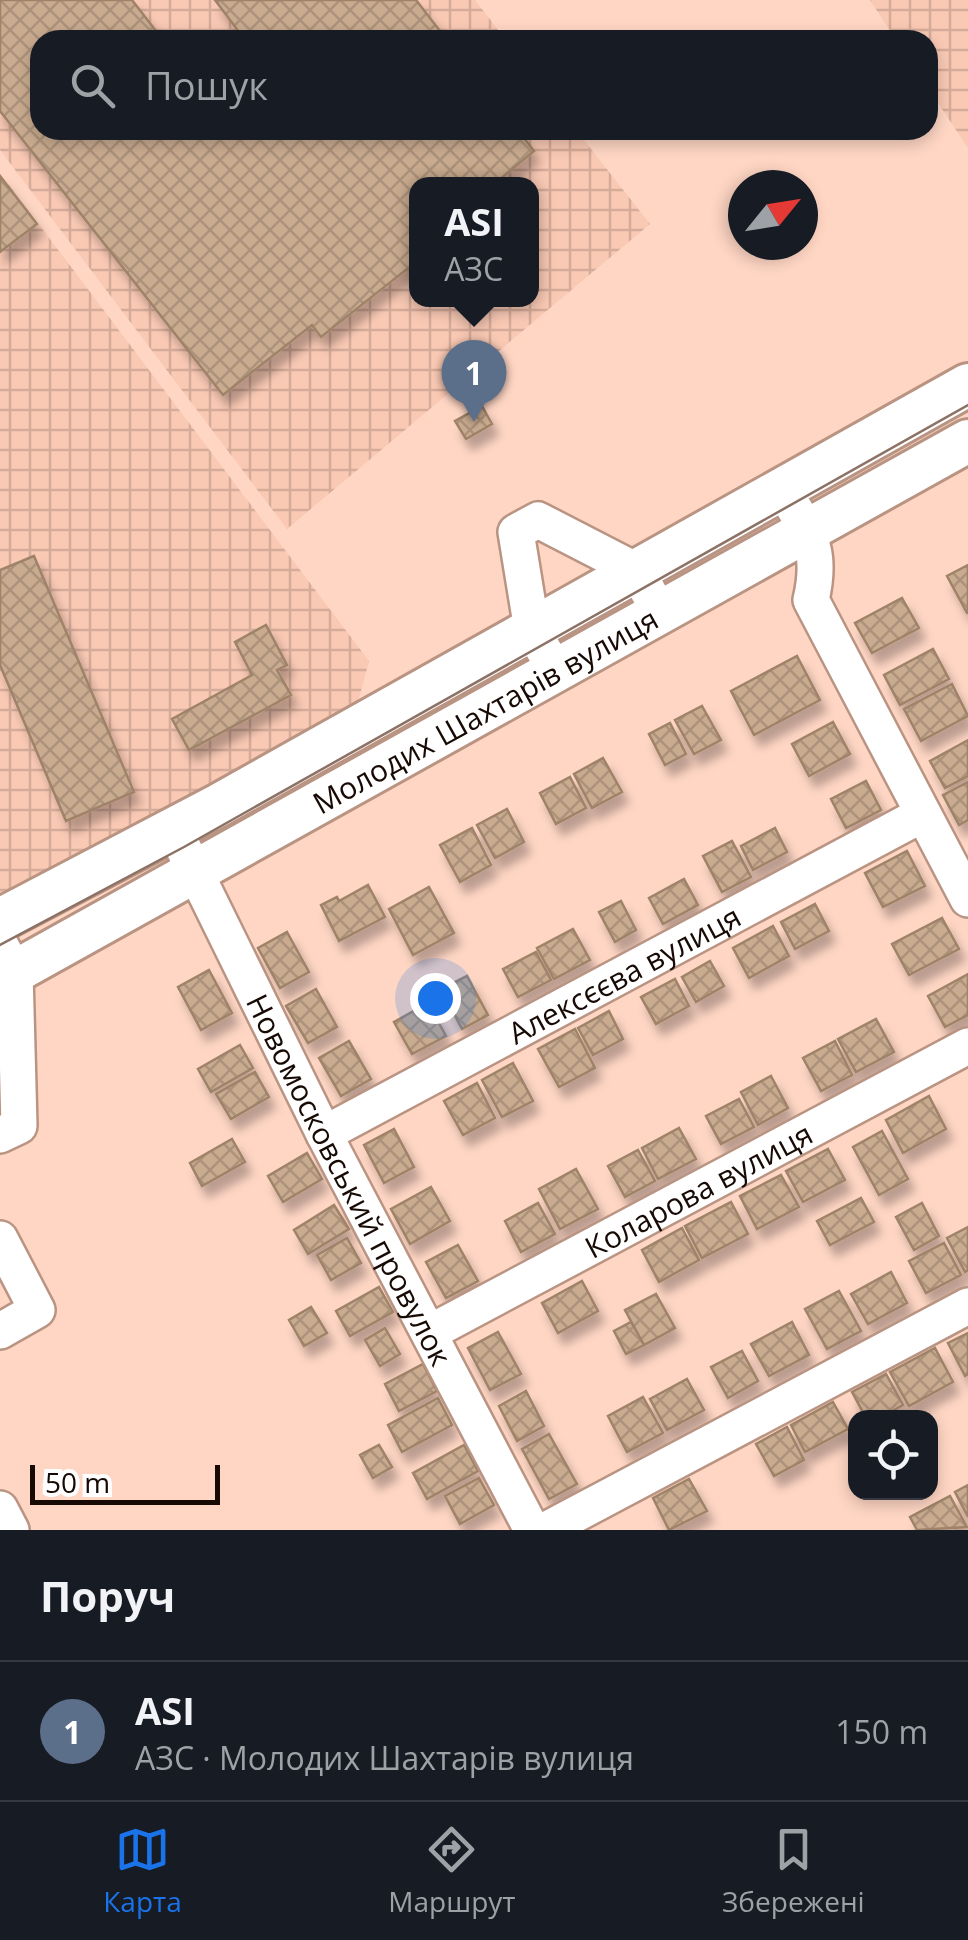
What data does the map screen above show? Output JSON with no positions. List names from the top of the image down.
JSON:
{
  "streets": {
    "main road": ["Молодих Шахтарів вулиця"],
    "street": ["Алексєєва вулиця", "Новомосковський провулок", "Коларова вулиця"]
  },
  "crossings": [
    ["Молодих Шахтарів вулиця", "Новомосковський провулок"],
    ["Алексєєва вулиця", "Новомосковський провулок"],
    ["Новомосковський провулок", "Коларова вулиця"]
  ],
  "scale_bar": "50 m",
  "north": "top right",
  "page": {
    "search": "Пошук",
    "popup": ["ASI", "АЗС"],
    "pins": "1",
    "scale": "50 m",
    "heading": "Поруч",
    "list": [
      {
        "mark": "1",
        "name": "ASI",
        "note": "АЗС · Молодих Шахтарів вулиця",
        "value": "150 m"
      }
    ],
    "nav": ["Карта", "Маршрут", "Збережені"]
  }
}
